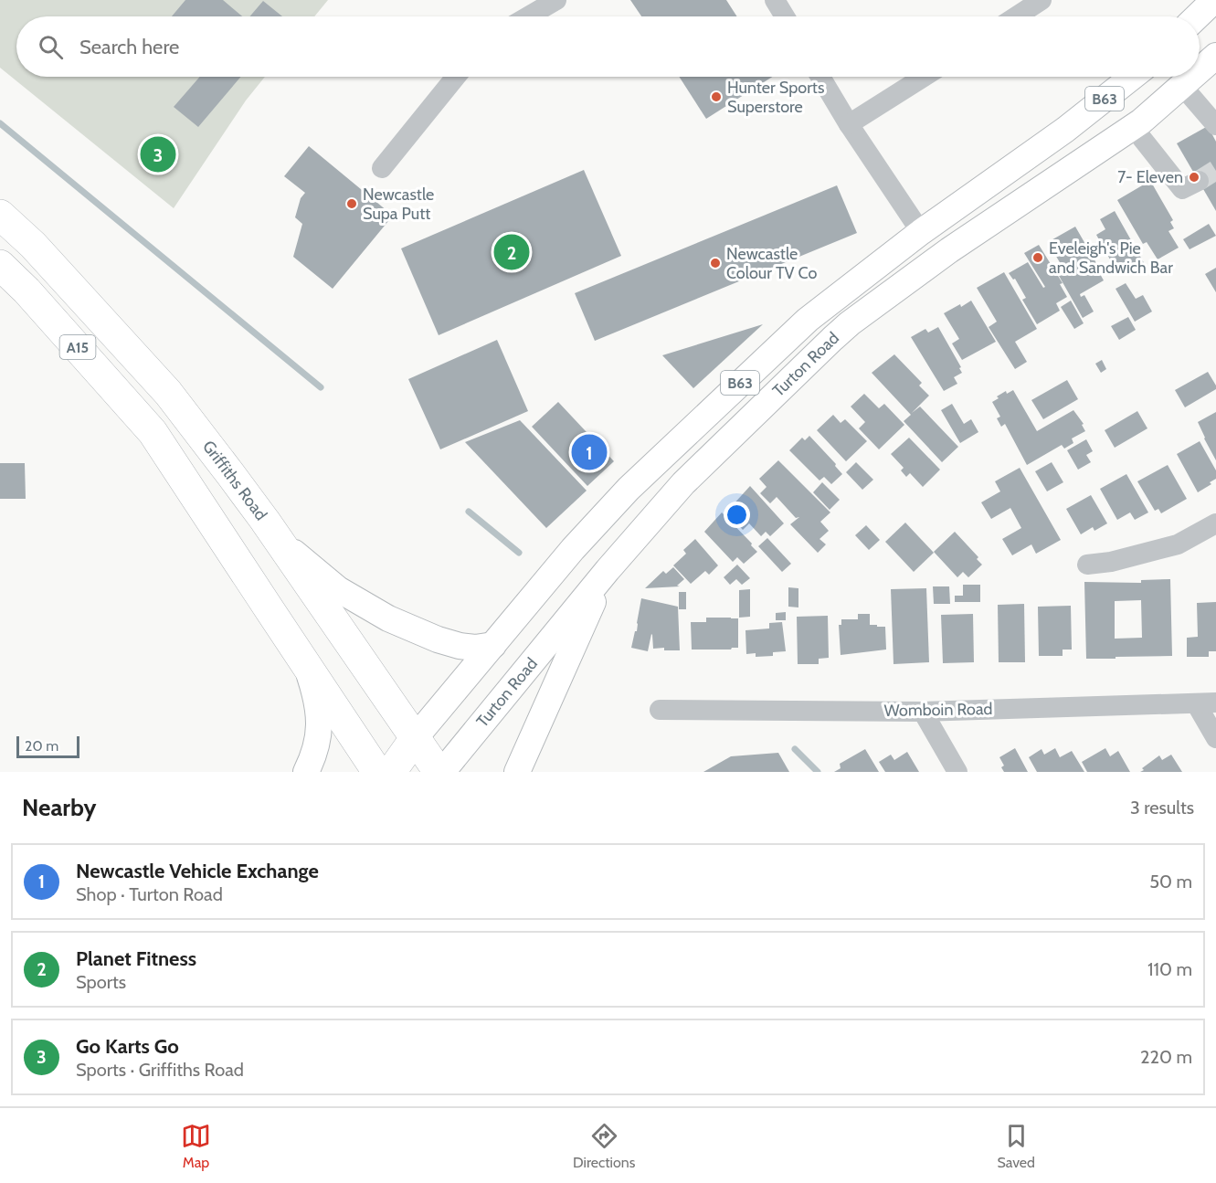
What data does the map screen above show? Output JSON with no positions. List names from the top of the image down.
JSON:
{
  "streets": {
    "highway": [
      "B63",
      "A15",
      "Turton Road",
      "Griffiths Road"
    ],
    "street": ["Womboin Road"]
  },
  "crossings": [
    ["Turton Road", "Griffiths Road"]
  ],
  "places": [
    "Hunter Sports Superstore",
    "7- Eleven",
    "Newcastle Supa Putt",
    "Eveleigh's Pie and Sandwich Bar",
    "Newcastle Colour TV Co"
  ],
  "scale_bar": "20 m",
  "page": {
    "search": "Search here",
    "pins": ["3", "2", "1"],
    "scale": "20 m",
    "heading": ["Nearby", "3 results"],
    "list": [
      {
        "mark": "1",
        "name": "Newcastle Vehicle Exchange",
        "note": "Shop · Turton Road",
        "value": "50 m"
      },
      {
        "mark": "2",
        "name": "Planet Fitness",
        "note": "Sports",
        "value": "110 m"
      },
      {
        "mark": "3",
        "name": "Go Karts Go",
        "note": "Sports · Griffiths Road",
        "value": "220 m"
      }
    ],
    "nav": ["Map", "Directions", "Saved"]
  }
}
